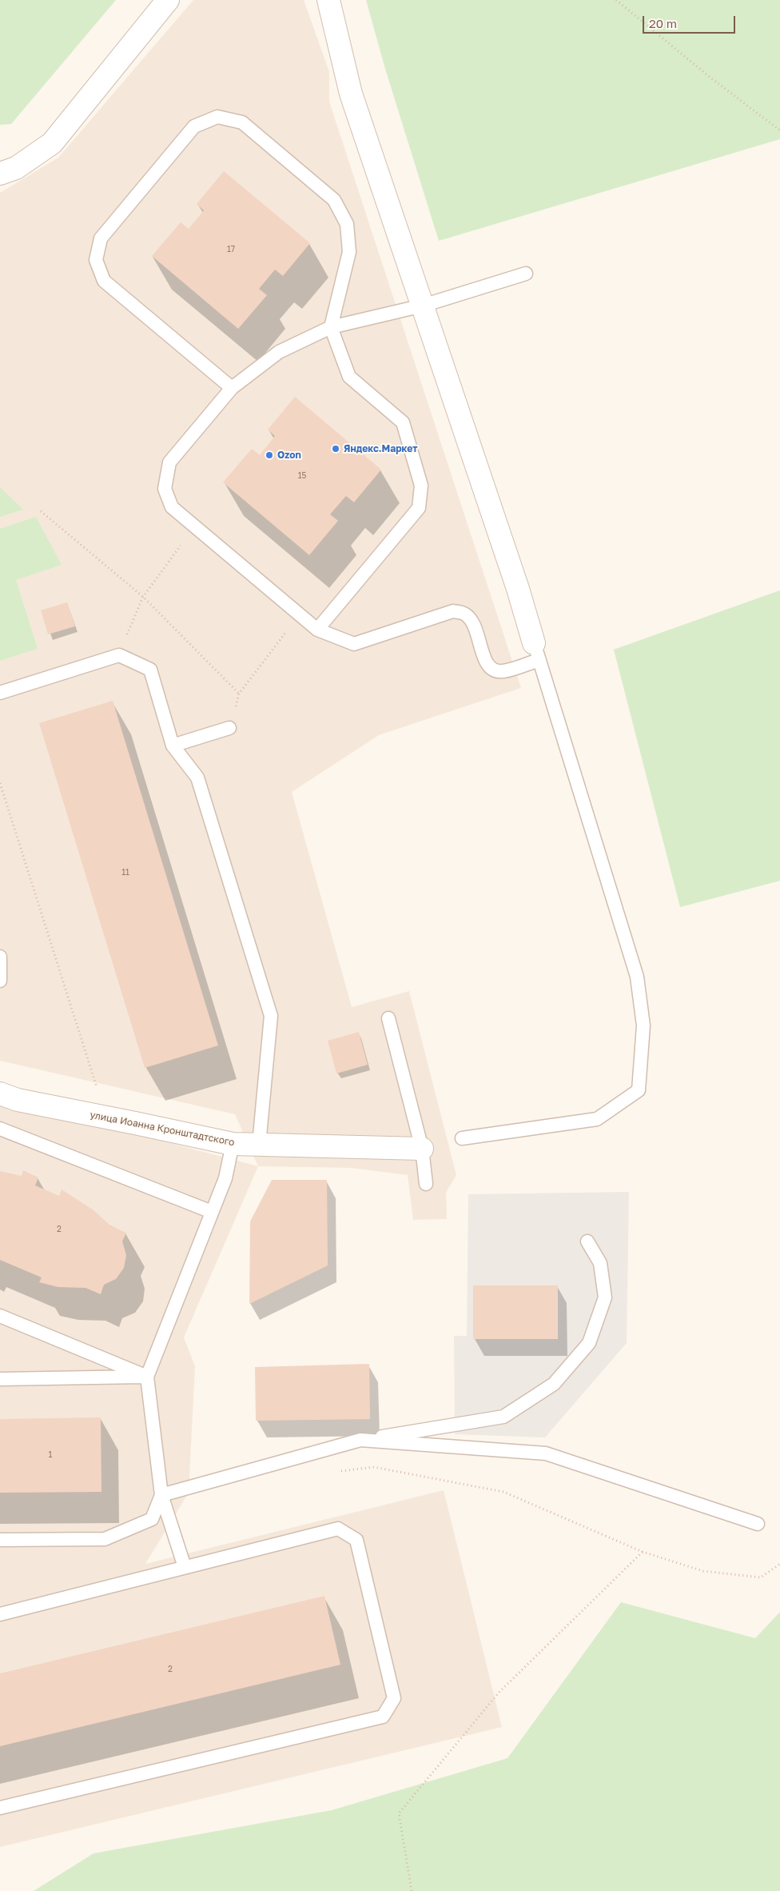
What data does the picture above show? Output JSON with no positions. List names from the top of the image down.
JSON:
{
  "streets": {
    "street": ["улица Иоанна Кронштадтского"]
  },
  "places": ["Яндекс.Маркет", "Ozon"],
  "house_numbers": [
    "17",
    "15",
    "11",
    "2",
    "1",
    "2"
  ],
  "scale_bar": "20 m"
}
